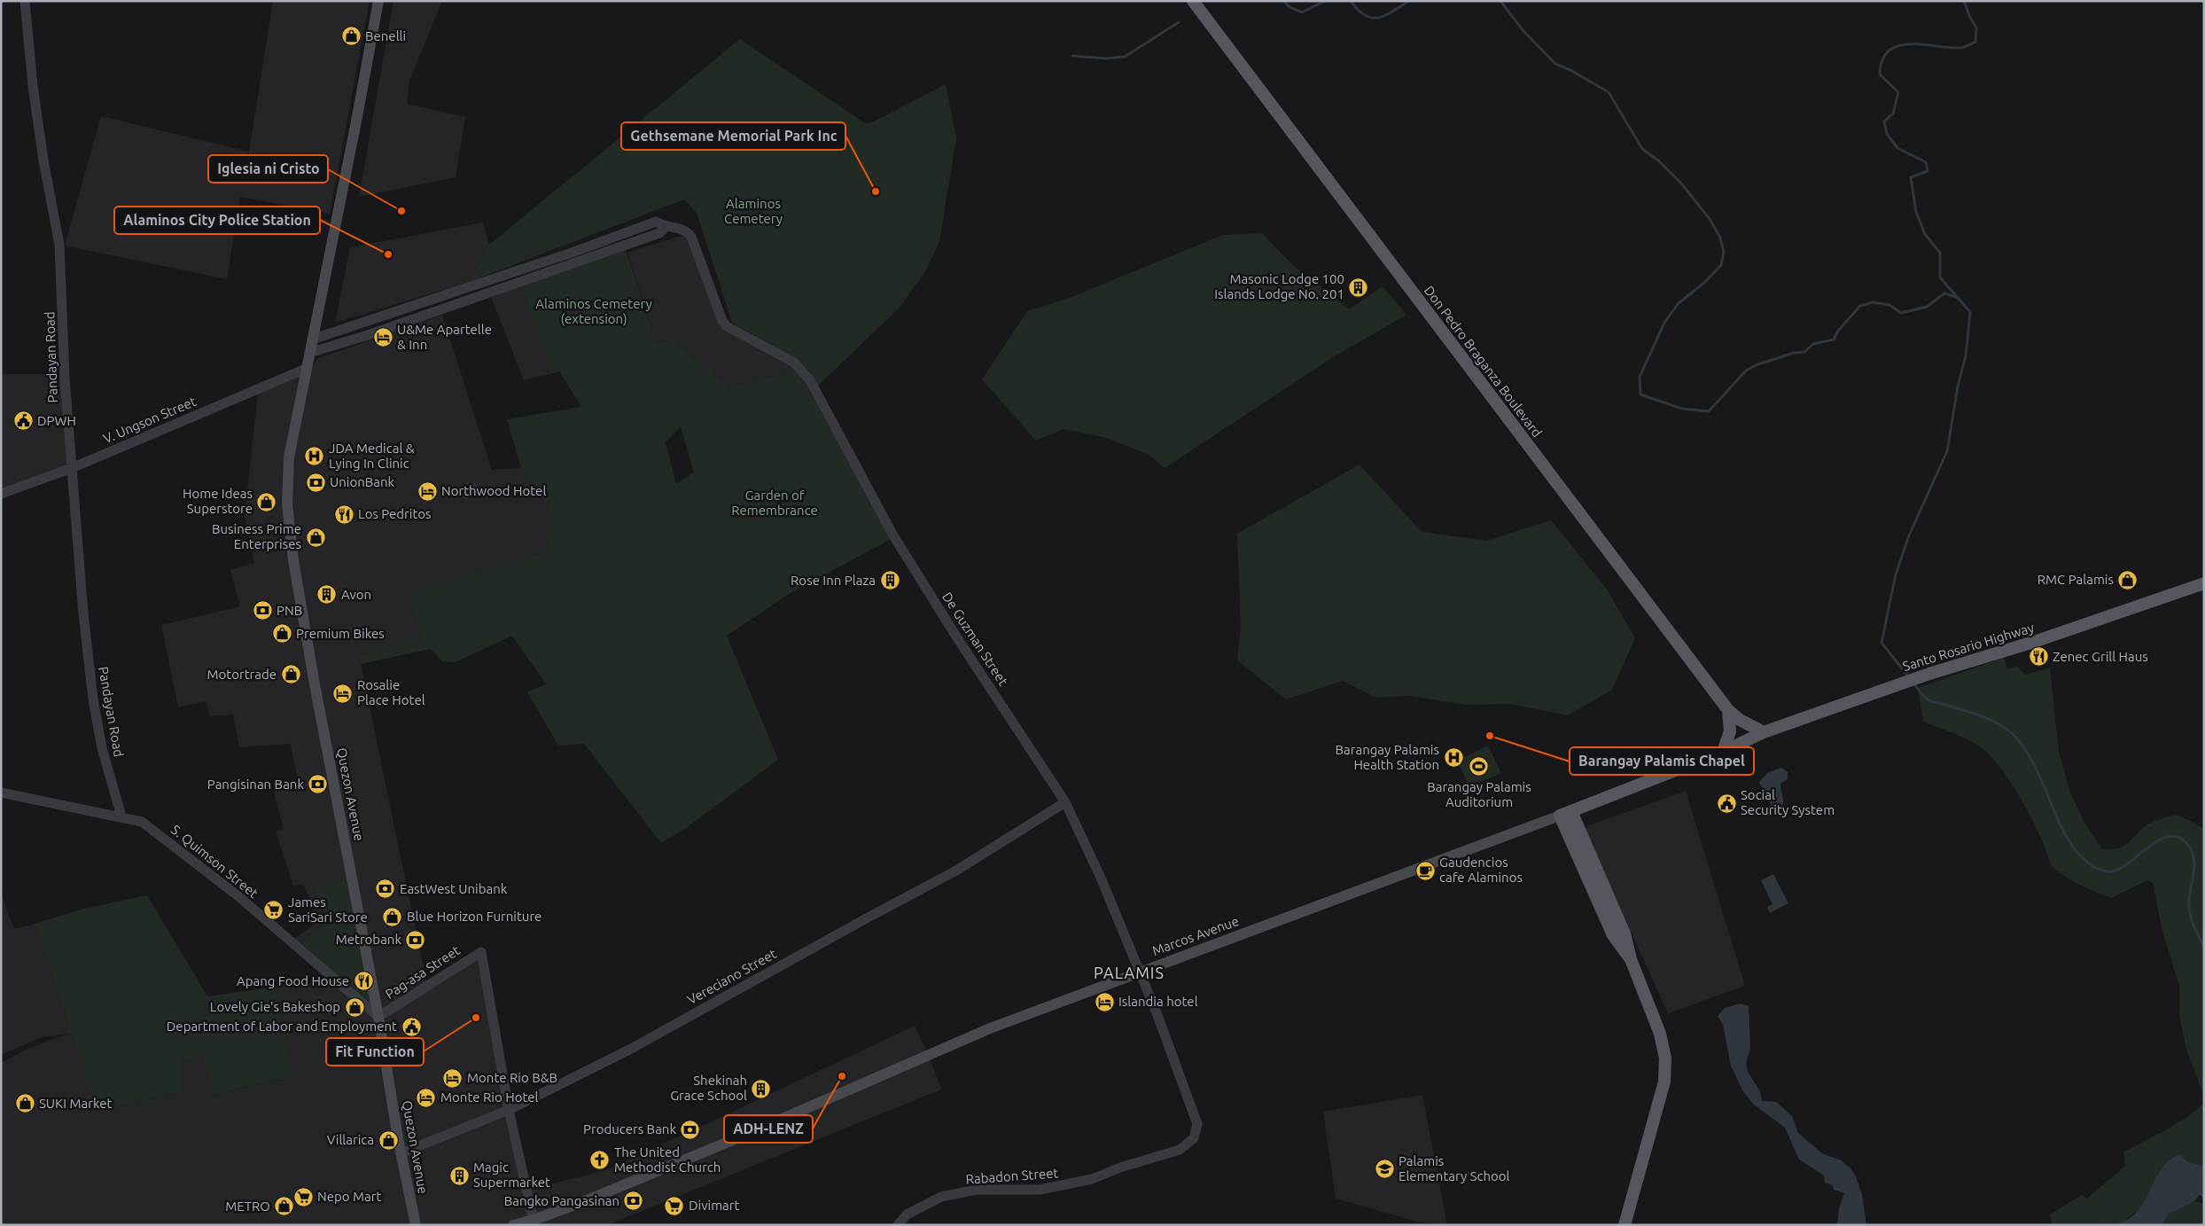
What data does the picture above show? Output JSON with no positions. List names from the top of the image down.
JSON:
{
  "streets": {
    "main road": [
      "Don Pedro Braganza Boulevard",
      "Santo Rosario Highway",
      "Quezon Avenue",
      "Marcos Avenue"
    ],
    "street": [
      "Pandayan Road",
      "V. Ungson Street",
      "De Guzman Street",
      "S. Quimson Street",
      "Pag-asa Street",
      "Vereciano Street",
      "Rabadon Street"
    ]
  },
  "crossings": [
    ["Pandayan Road", "V. Ungson Street"],
    ["Pandayan Road", "S. Quimson Street"],
    ["Don Pedro Braganza Boulevard", "Santo Rosario Highway"],
    ["V. Ungson Street", "Quezon Avenue"],
    ["De Guzman Street", "Marcos Avenue"],
    ["De Guzman Street", "Vereciano Street"],
    ["De Guzman Street", "Rabadon Street"],
    ["Santo Rosario Highway", "Marcos Avenue"],
    ["Quezon Avenue", "S. Quimson Street"],
    ["Quezon Avenue", "Pag-asa Street"],
    ["Quezon Avenue", "Vereciano Street"],
    ["S. Quimson Street", "Pag-asa Street"],
    ["Pag-asa Street", "Vereciano Street"]
  ],
  "districts": ["PALAMIS"],
  "parks": ["Alaminos Cemetery", "Alaminos Cemetery (extension)", "Garden of Remembrance"],
  "places": {
    "shop": [
      "Benelli",
      "Home Ideas Superstore",
      "Business Prime Enterprises",
      "RMC Palamis",
      "Premium Bikes",
      "Motortrade",
      "Blue Horizon Furniture",
      "Lovely Gie's Bakeshop",
      "SUKI Market",
      "Villarica",
      "METRO"
    ],
    "other": [
      "Gethsemane Memorial Park Inc",
      "Iglesia ni Cristo",
      "Alaminos City Police Station",
      "Barangay Palamis Chapel",
      "Fit Function",
      "ADH-LENZ"
    ],
    "building": [
      "Masonic Lodge 100 Islands Lodge No. 201",
      "Rose Inn Plaza",
      "Avon",
      "Shekinah Grace School",
      "Magic Supermarket"
    ],
    "hotel": [
      "U&Me Apartelle & Inn",
      "Northwood Hotel",
      "Rosalie Place Hotel",
      "Islandia hotel",
      "Monte Rio B&B",
      "Monte Rio Hotel"
    ],
    "public building": ["DPWH", "Social Security System", "Department of Labor and Employment"],
    "hospital": ["JDA Medical & Lying In Clinic", "Barangay Palamis Health Station"],
    "bank": [
      "UnionBank",
      "PNB",
      "Pangisinan Bank",
      "EastWest Unibank",
      "Metrobank",
      "Producers Bank",
      "Bangko Pangasinan"
    ],
    "restaurant": ["Los Pedritos", "Zenec Grill Haus", "Apang Food House"],
    "sports": ["Barangay Palamis Auditorium"],
    "cafe": ["Gaudencios cafe Alaminos"],
    "supermarket": ["James SariSari Store", "Nepo Mart", "Divimart"],
    "church": ["The United Methodist Church"],
    "school or university": ["Palamis Elementary School"]
  }
}
